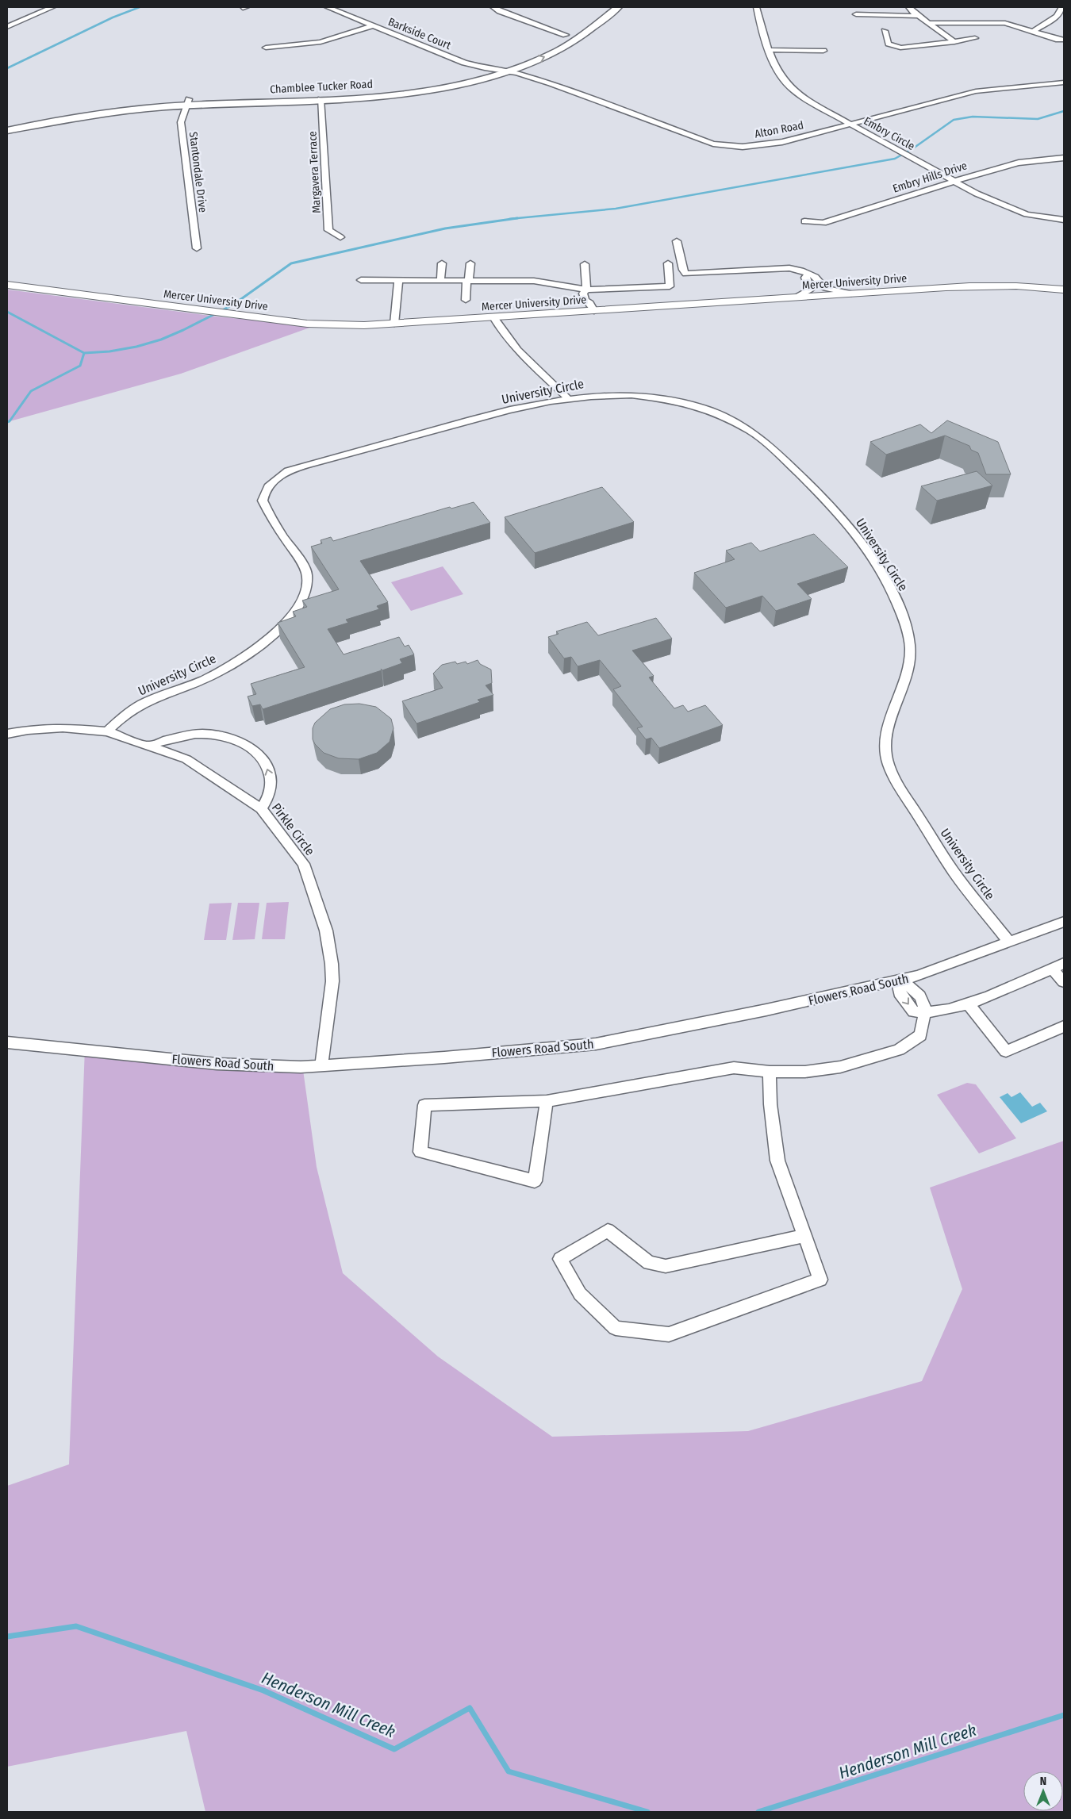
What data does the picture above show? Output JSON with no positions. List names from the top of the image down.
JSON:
{
  "streets": {
    "main road": ["Chamblee Tucker Road"],
    "street": [
      "Barkside Court",
      "Alton Road",
      "Embry Circle",
      "Stantondale Drive",
      "Margavera Terrace",
      "Embry Hills Drive",
      "Mercer University Drive",
      "University Circle",
      "Pirkle Circle",
      "Flowers Road South"
    ]
  },
  "crossings": [
    ["Barkside Court", "Chamblee Tucker Road"],
    ["Barkside Court", "Alton Road"],
    ["Chamblee Tucker Road", "Alton Road"],
    ["Chamblee Tucker Road", "Stantondale Drive"],
    ["Chamblee Tucker Road", "Margavera Terrace"],
    ["Alton Road", "Embry Circle"],
    ["Embry Circle", "Embry Hills Drive"],
    ["University Circle", "Pirkle Circle"],
    ["University Circle", "Flowers Road South"],
    ["Pirkle Circle", "Flowers Road South"]
  ],
  "water": ["Henderson Mill Creek"],
  "north": "top"
}
